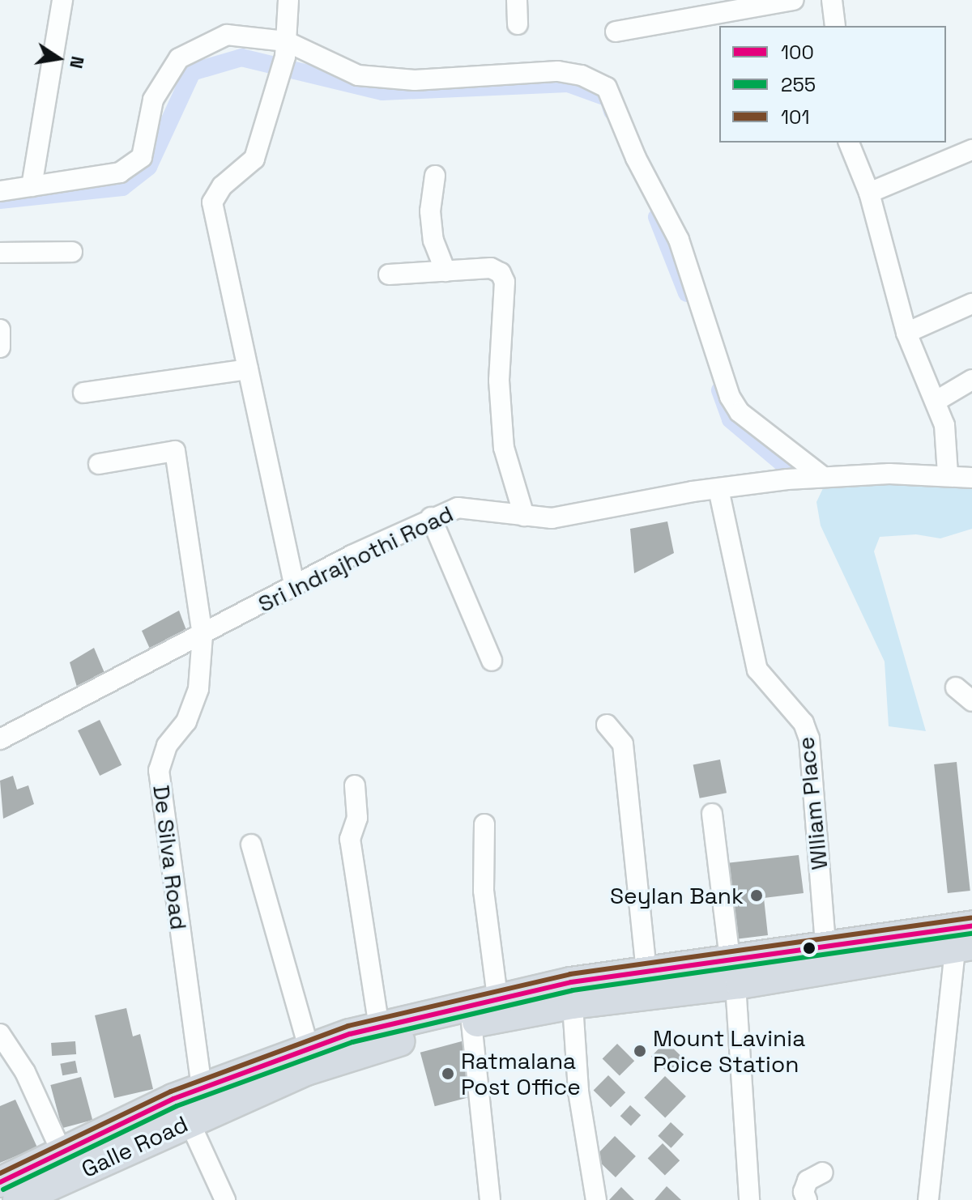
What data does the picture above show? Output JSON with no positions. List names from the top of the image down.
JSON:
{
  "streets": {
    "highway": ["Galle Road"],
    "street": ["Sri Indrajhothi Road", "Wlliam Place", "De Silva Road"]
  },
  "crossings": [
    ["Sri Indrajhothi Road", "Wlliam Place"],
    ["Sri Indrajhothi Road", "De Silva Road"],
    ["Wlliam Place", "Galle Road"],
    ["De Silva Road", "Galle Road"]
  ],
  "places": ["Seylan Bank", "Mount Lavinia Poice Station", "Ratmalana Post Office"],
  "lines": ["transit line 101", "transit line 100", "transit line 255"],
  "legend": ["100", "255", "101"],
  "north": "right"
}
